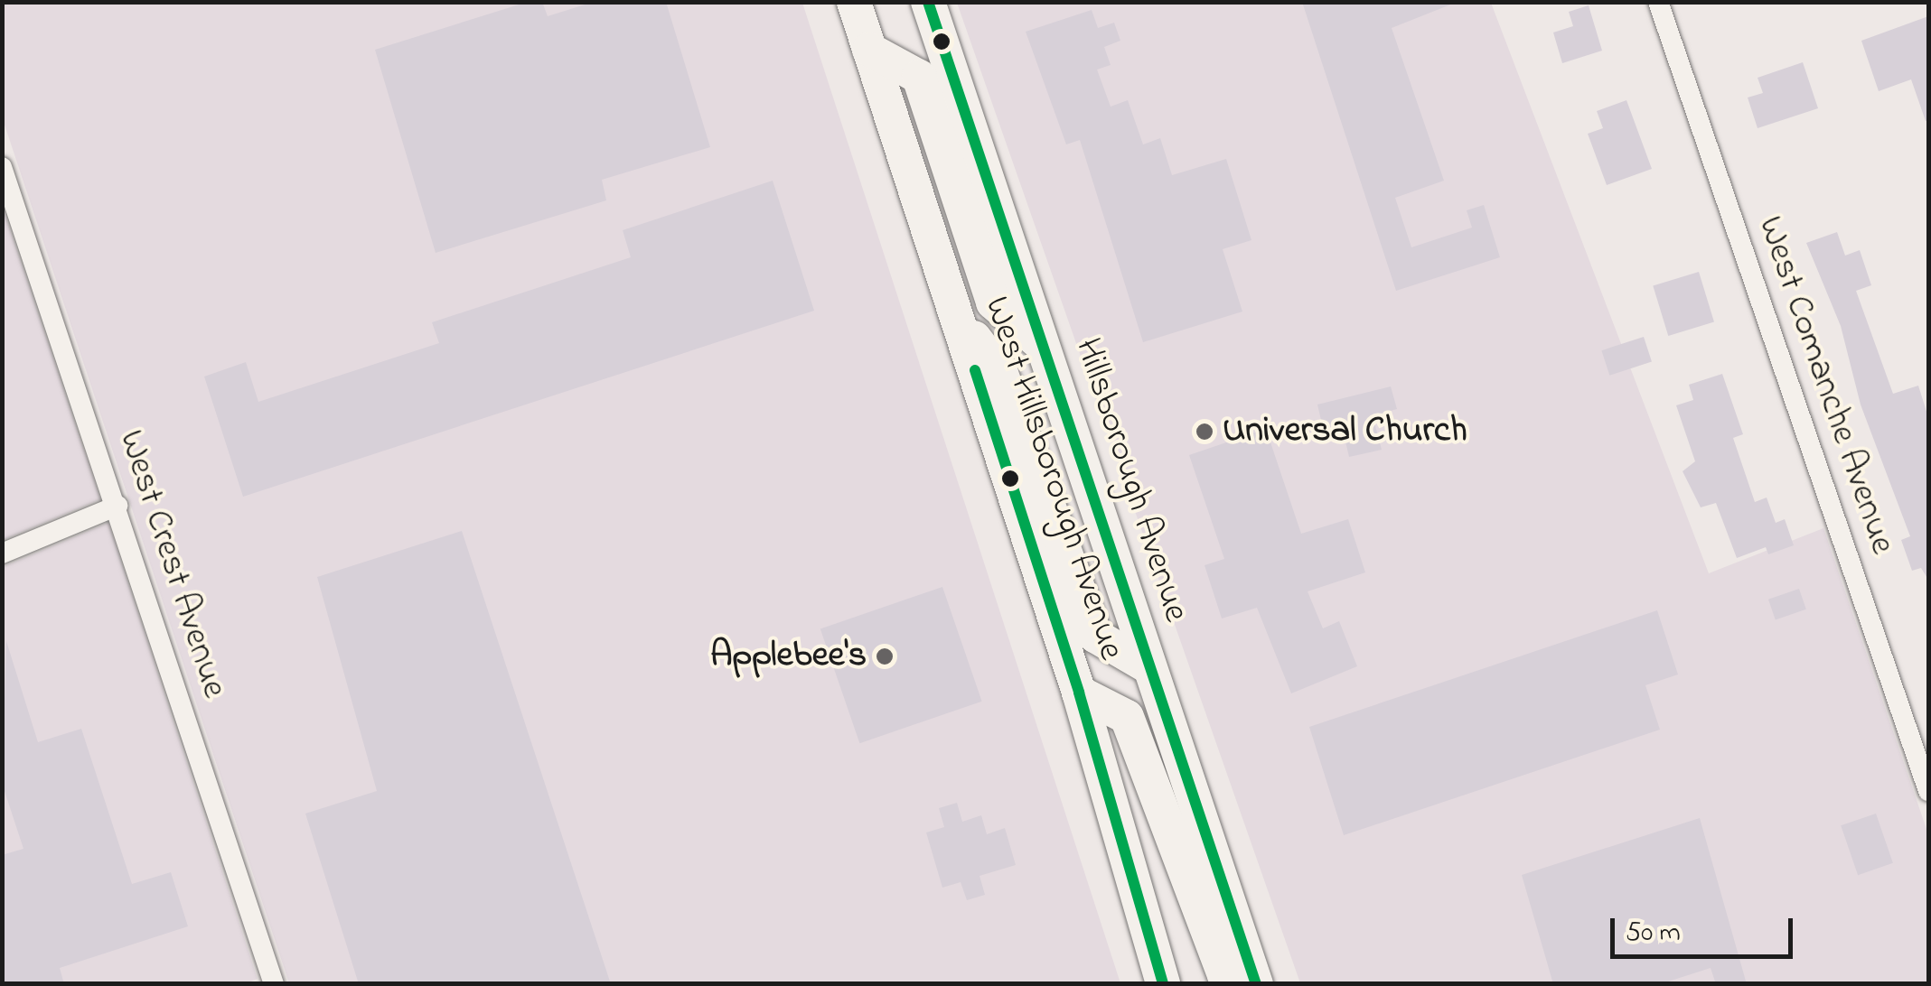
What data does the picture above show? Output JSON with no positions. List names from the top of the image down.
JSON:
{
  "streets": {
    "main road": ["West Hillsborough Avenue", "Hillsborough Avenue"],
    "street": ["West Comanche Avenue", "West Crest Avenue"]
  },
  "places": ["Universal Church", "Applebee's"],
  "scale_bar": "50 m"
}
